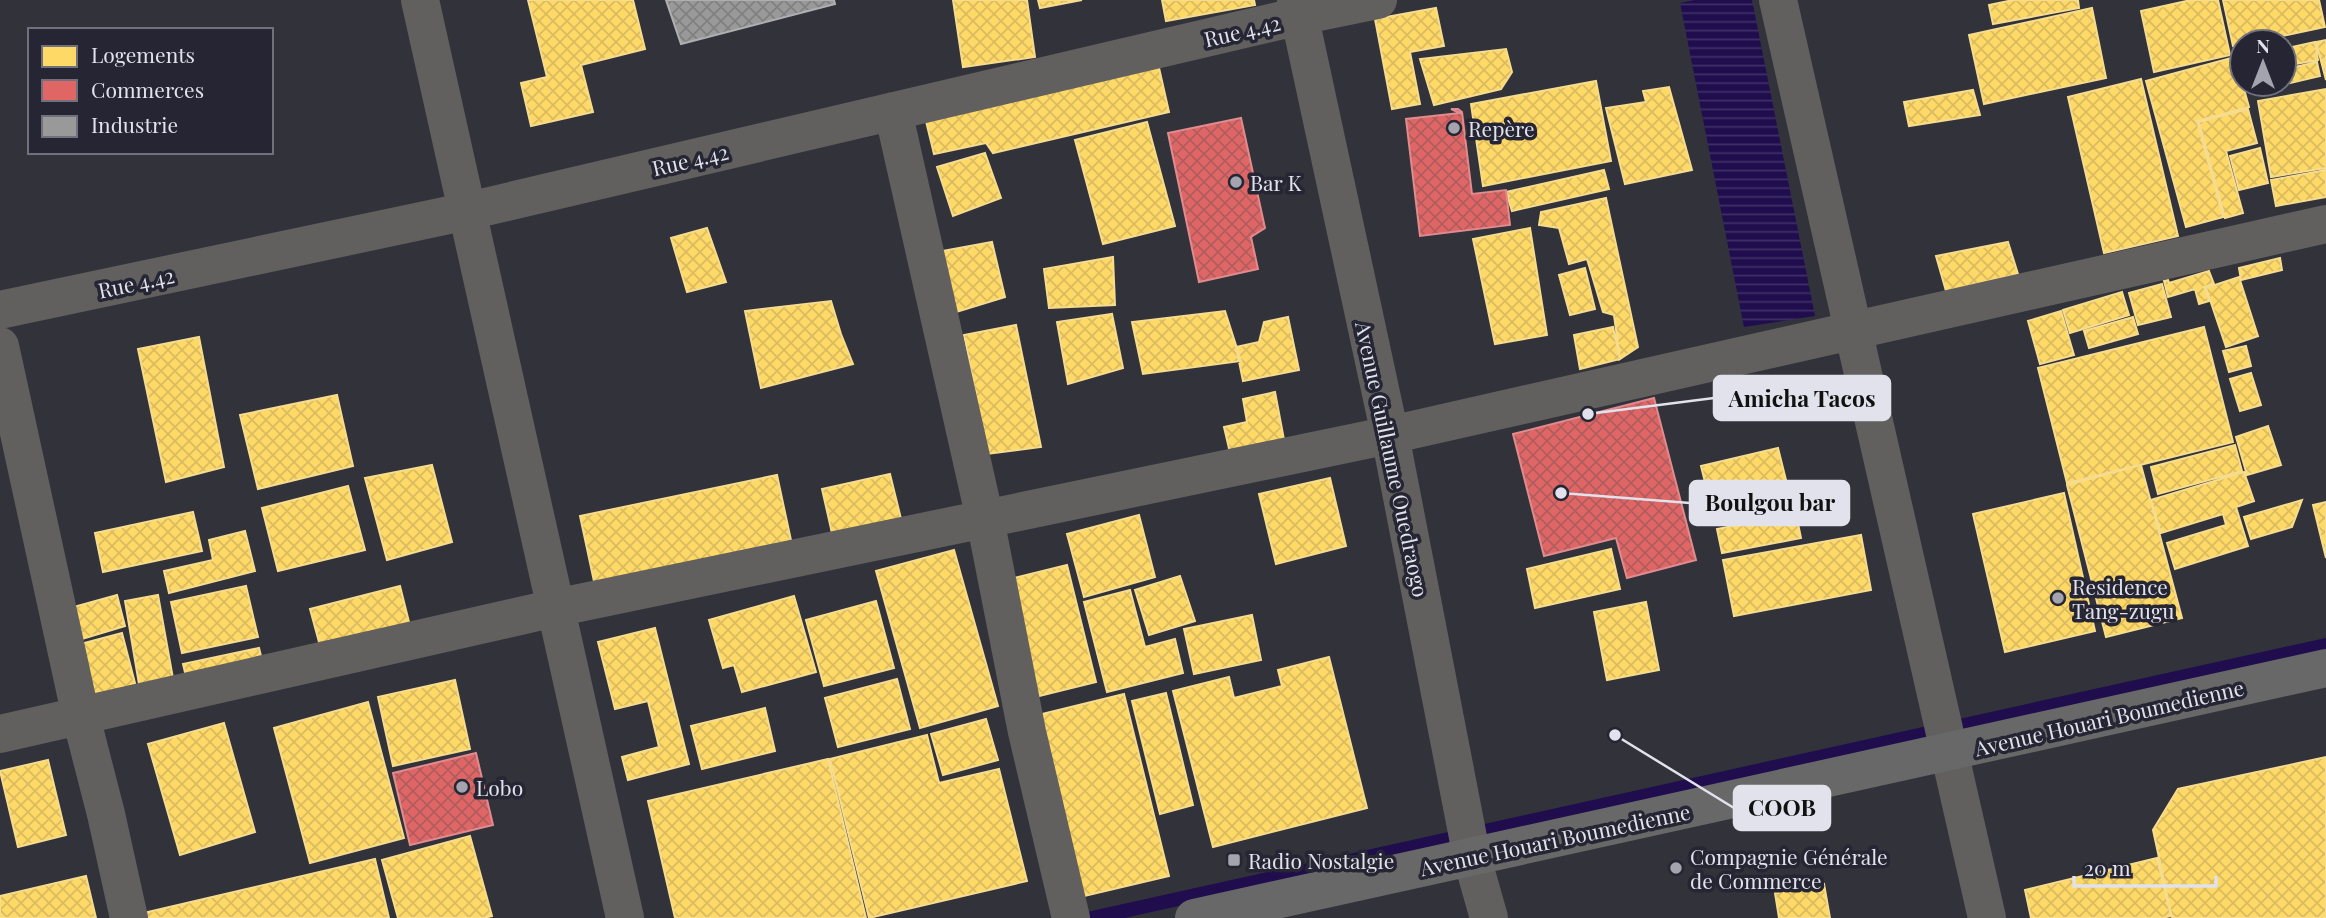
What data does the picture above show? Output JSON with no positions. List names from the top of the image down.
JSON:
{
  "streets": {
    "main road": ["Avenue Houari Boumedienne"],
    "street": ["Rue 4.42", "Avenue Guillaume Ouedraogo"]
  },
  "crossings": [
    ["Rue 4.42", "Avenue Guillaume Ouedraogo"],
    ["Avenue Guillaume Ouedraogo", "Avenue Houari Boumedienne"]
  ],
  "places": {
    "other": [
      "Repère",
      "Bar K",
      "Amicha Tacos",
      "Boulgou bar",
      "Residence Tang-zugu",
      "COOB",
      "Lobo",
      "Compagnie Générale de Commerce"
    ],
    "transit": ["Radio Nostalgie"]
  },
  "legend": ["Logements", "Commerces", "Industrie"],
  "scale_bar": "20 m",
  "north": "top"
}
